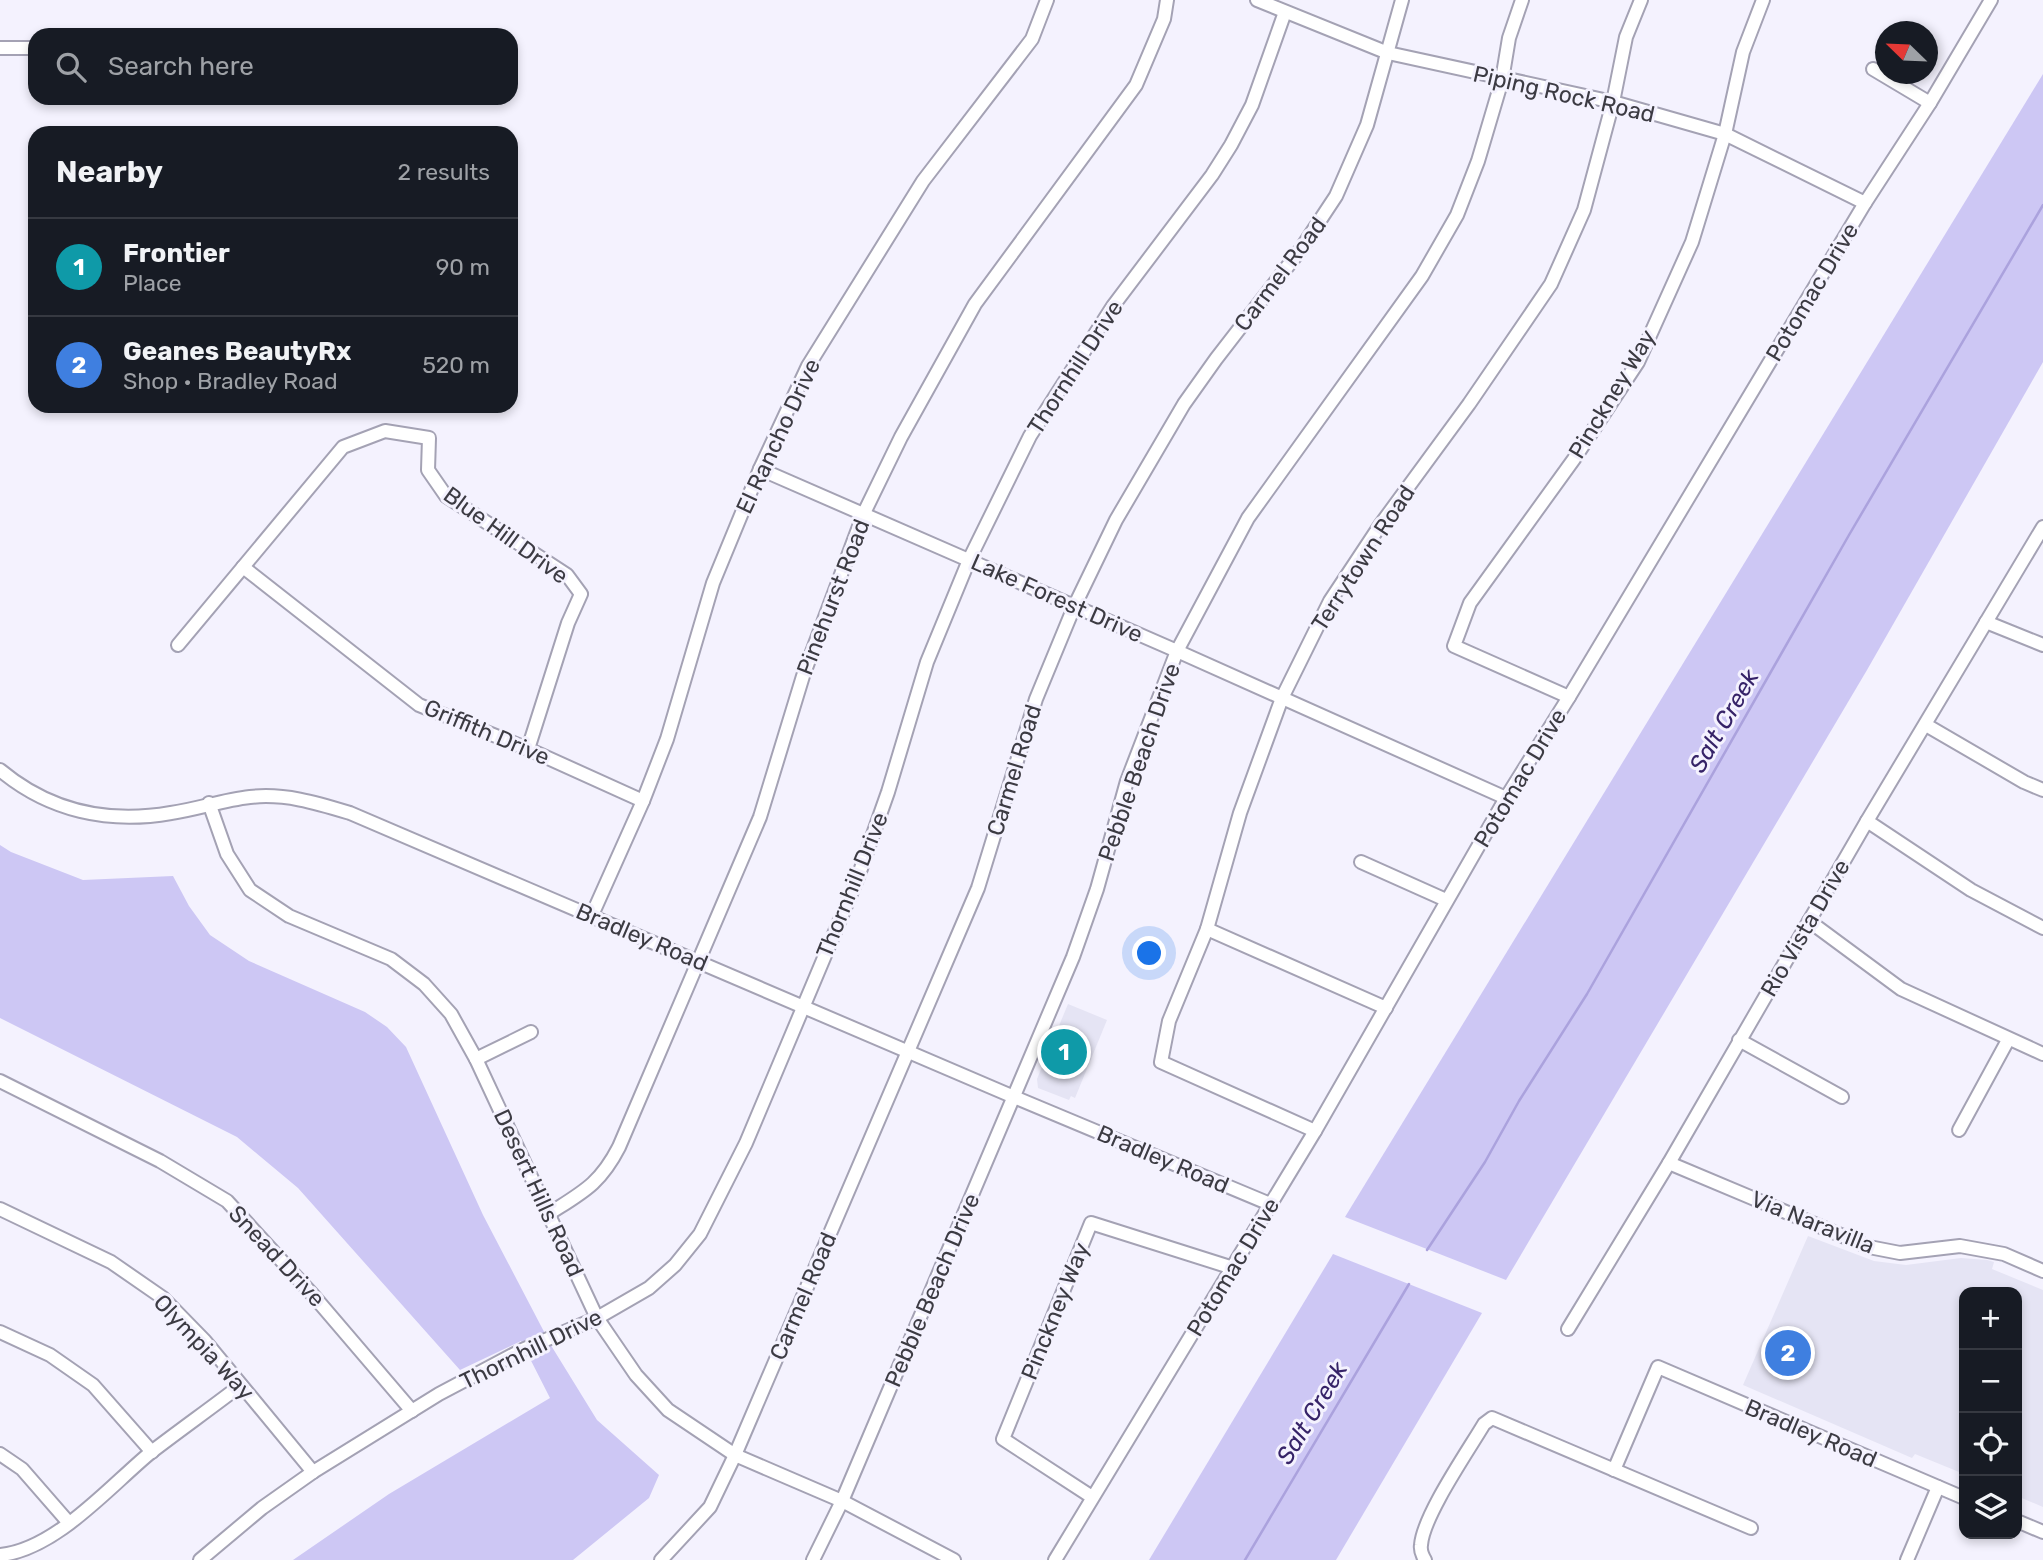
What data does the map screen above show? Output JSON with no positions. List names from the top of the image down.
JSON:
{
  "streets": {
    "street": [
      "Piping Rock Road",
      "Carmel Road",
      "Potomac Drive",
      "Thornhill Drive",
      "Pinckney Way",
      "El Rancho Drive",
      "Blue Hill Drive",
      "Terrytown Road",
      "Pinehurst Road",
      "Lake Forest Drive",
      "Griffith Drive",
      "Pebble Beach Drive",
      "Rio Vista Drive",
      "Bradley Road",
      "Desert Hills Road",
      "Via Naravilla",
      "Snead Drive",
      "Olympia Way"
    ]
  },
  "crossings": [
    ["Piping Rock Road", "Carmel Road"],
    ["Piping Rock Road", "Potomac Drive"],
    ["Piping Rock Road", "Thornhill Drive"],
    ["Piping Rock Road", "Pinckney Way"],
    ["Piping Rock Road", "Terrytown Road"],
    ["Piping Rock Road", "Pebble Beach Drive"],
    ["Carmel Road", "Lake Forest Drive"],
    ["Carmel Road", "Bradley Road"],
    ["Carmel Road", "Desert Hills Road"],
    ["Potomac Drive", "Pinckney Way"],
    ["Potomac Drive", "Terrytown Road"],
    ["Potomac Drive", "Lake Forest Drive"],
    ["Potomac Drive", "Bradley Road"],
    ["Thornhill Drive", "Lake Forest Drive"],
    ["Thornhill Drive", "Bradley Road"],
    ["Thornhill Drive", "Desert Hills Road"],
    ["Thornhill Drive", "Snead Drive"],
    ["Thornhill Drive", "Olympia Way"],
    ["El Rancho Drive", "Lake Forest Drive"],
    ["El Rancho Drive", "Griffith Drive"],
    ["El Rancho Drive", "Bradley Road"],
    ["Blue Hill Drive", "Griffith Drive"],
    ["Terrytown Road", "Lake Forest Drive"],
    ["Pinehurst Road", "Lake Forest Drive"],
    ["Pinehurst Road", "Bradley Road"],
    ["Pinehurst Road", "Desert Hills Road"],
    ["Lake Forest Drive", "Pebble Beach Drive"],
    ["Pebble Beach Drive", "Bradley Road"],
    ["Pebble Beach Drive", "Desert Hills Road"],
    ["Rio Vista Drive", "Via Naravilla"],
    ["Bradley Road", "Desert Hills Road"]
  ],
  "water": ["Salt Creek"],
  "north": "top left",
  "page": {
    "search": "Search here",
    "heading": ["Nearby", "2 results"],
    "list": [
      {
        "mark": "1",
        "name": "Frontier",
        "note": "Place",
        "value": "90 m"
      },
      {
        "mark": "2",
        "name": "Geanes BeautyRx",
        "note": "Shop · Bradley Road",
        "value": "520 m"
      }
    ],
    "pins": ["1", "2"],
    "map_buttons": ["+", "−"]
  }
}
